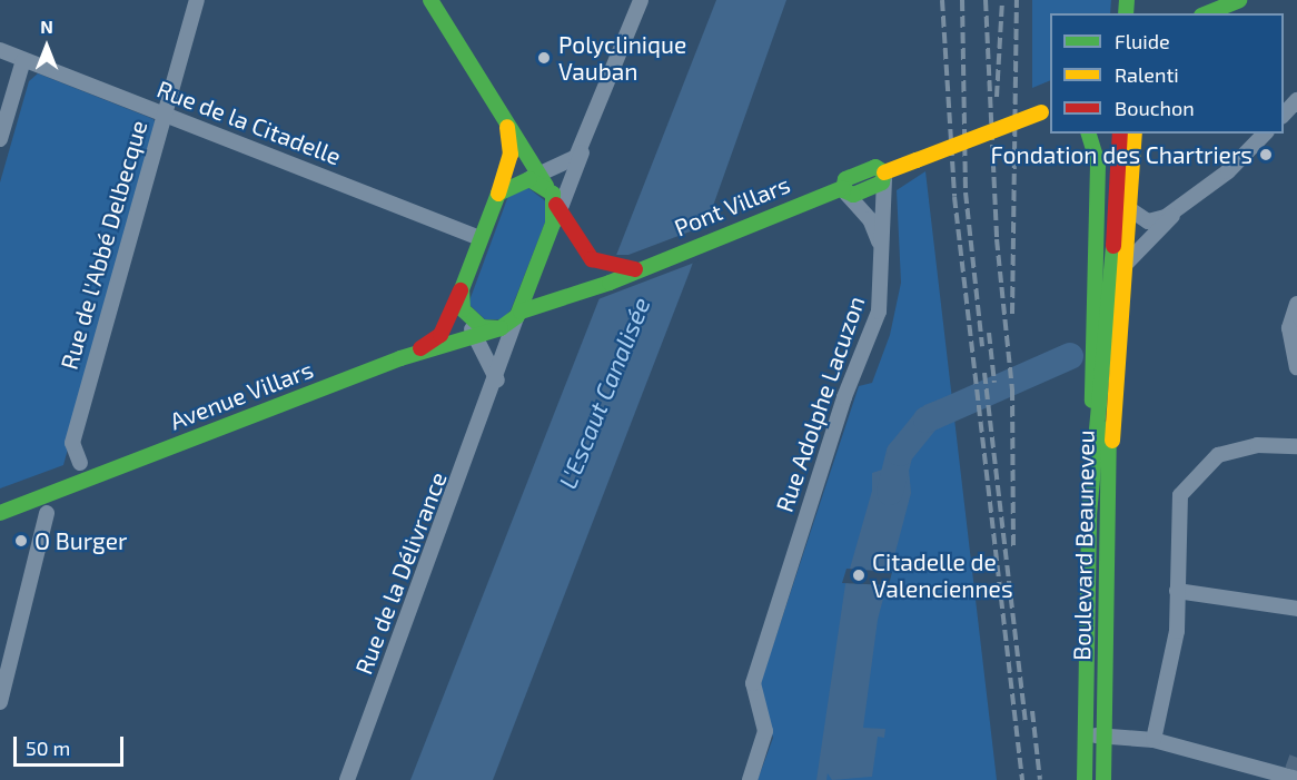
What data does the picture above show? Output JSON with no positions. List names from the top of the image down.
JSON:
{
  "streets": {
    "main road": ["Pont Villars", "Avenue Villars", "Boulevard Beauneveu"],
    "street": [
      "Rue de la Citadelle",
      "Rue de l'Abbé Delbecque",
      "Rue Adolphe Lacuzon",
      "Rue de la Délivrance"
    ]
  },
  "crossings": [
    ["Rue de la Citadelle", "Rue de l'Abbé Delbecque"],
    ["Pont Villars", "Avenue Villars"],
    ["Pont Villars", "Rue Adolphe Lacuzon"],
    ["Pont Villars", "Rue de la Délivrance"],
    ["Avenue Villars", "Rue de la Délivrance"]
  ],
  "water": ["L'Escaut Canalisée"],
  "places": [
    "Polyclinique Vauban",
    "Fondation des Chartriers",
    "O Burger",
    "Citadelle de Valenciennes"
  ],
  "legend": ["Fluide", "Ralenti", "Bouchon"],
  "scale_bar": "50 m",
  "north": "top"
}
